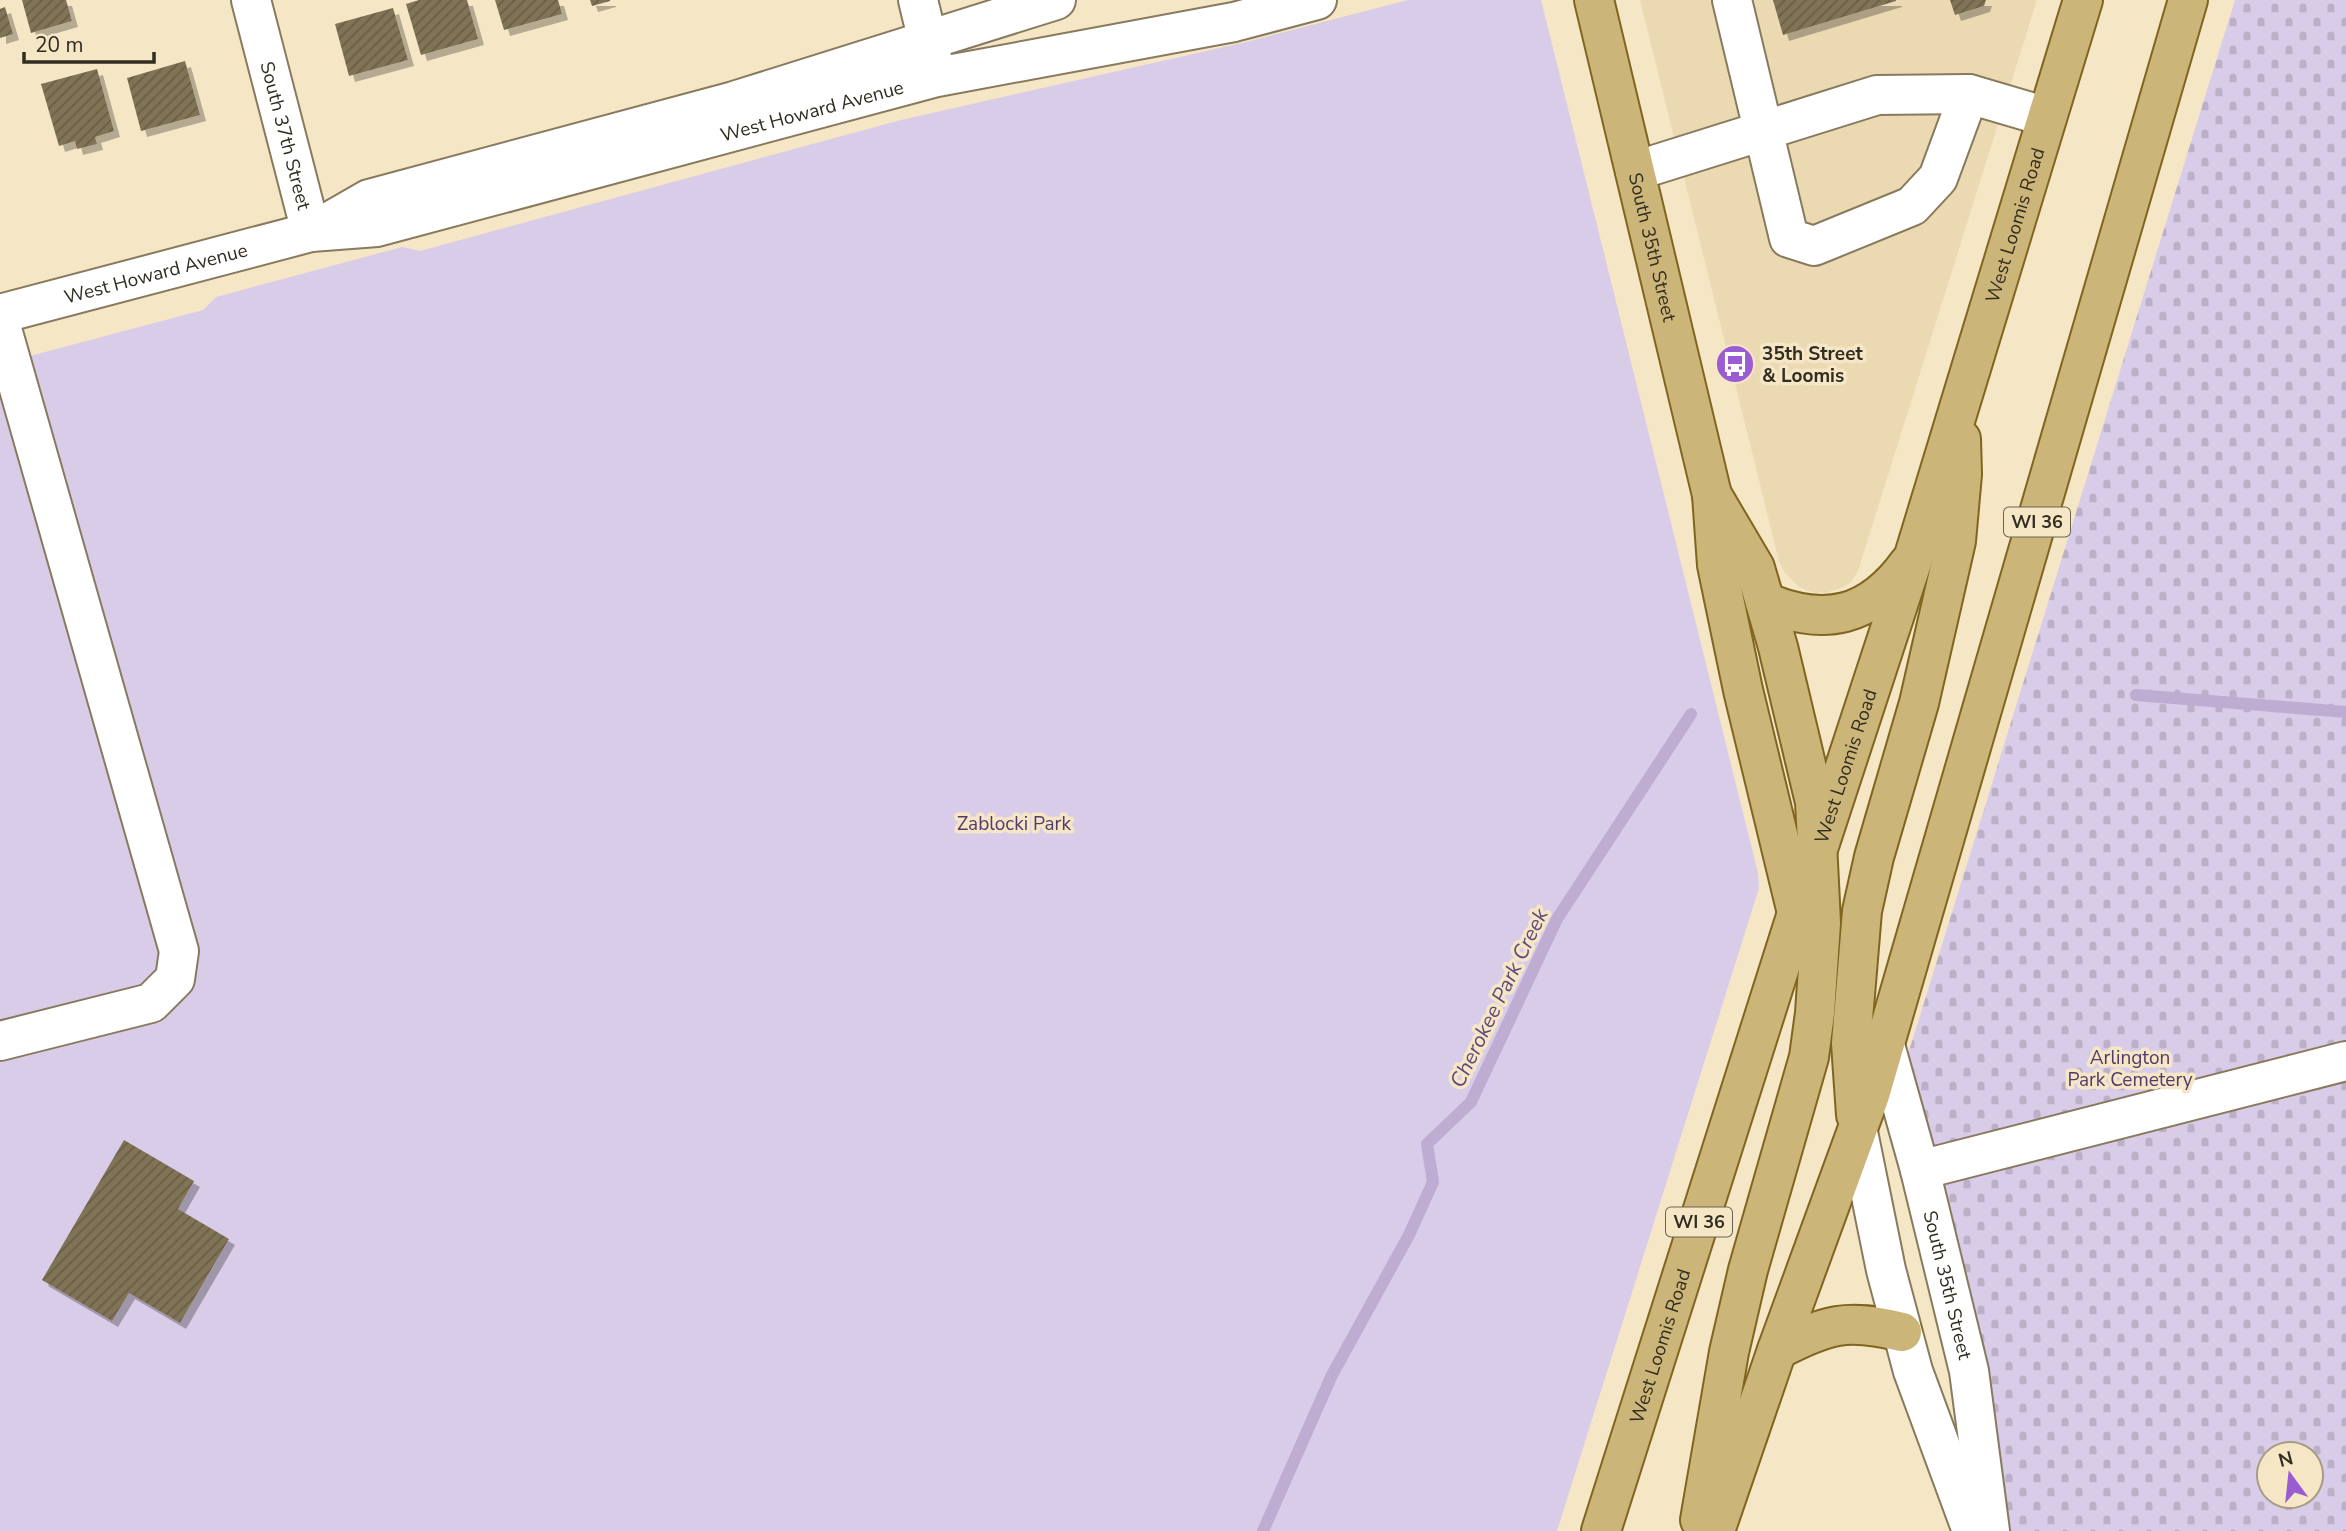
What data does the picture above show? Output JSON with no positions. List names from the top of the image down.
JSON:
{
  "streets": {
    "main road": ["West Loomis Road", "South 35th Street", "WI 36"],
    "street": ["West Howard Avenue", "South 37th Street"]
  },
  "crossings": [
    ["West Howard Avenue", "South 37th Street"],
    ["West Loomis Road", "South 35th Street"],
    ["South 35th Street", "WI 36"]
  ],
  "water": ["Cherokee Park Creek"],
  "parks": ["Zablocki Park", "Arlington Park Cemetery"],
  "places": {
    "bus stop": ["35th Street & Loomis"]
  },
  "scale_bar": "20 m",
  "north": "top"
}
